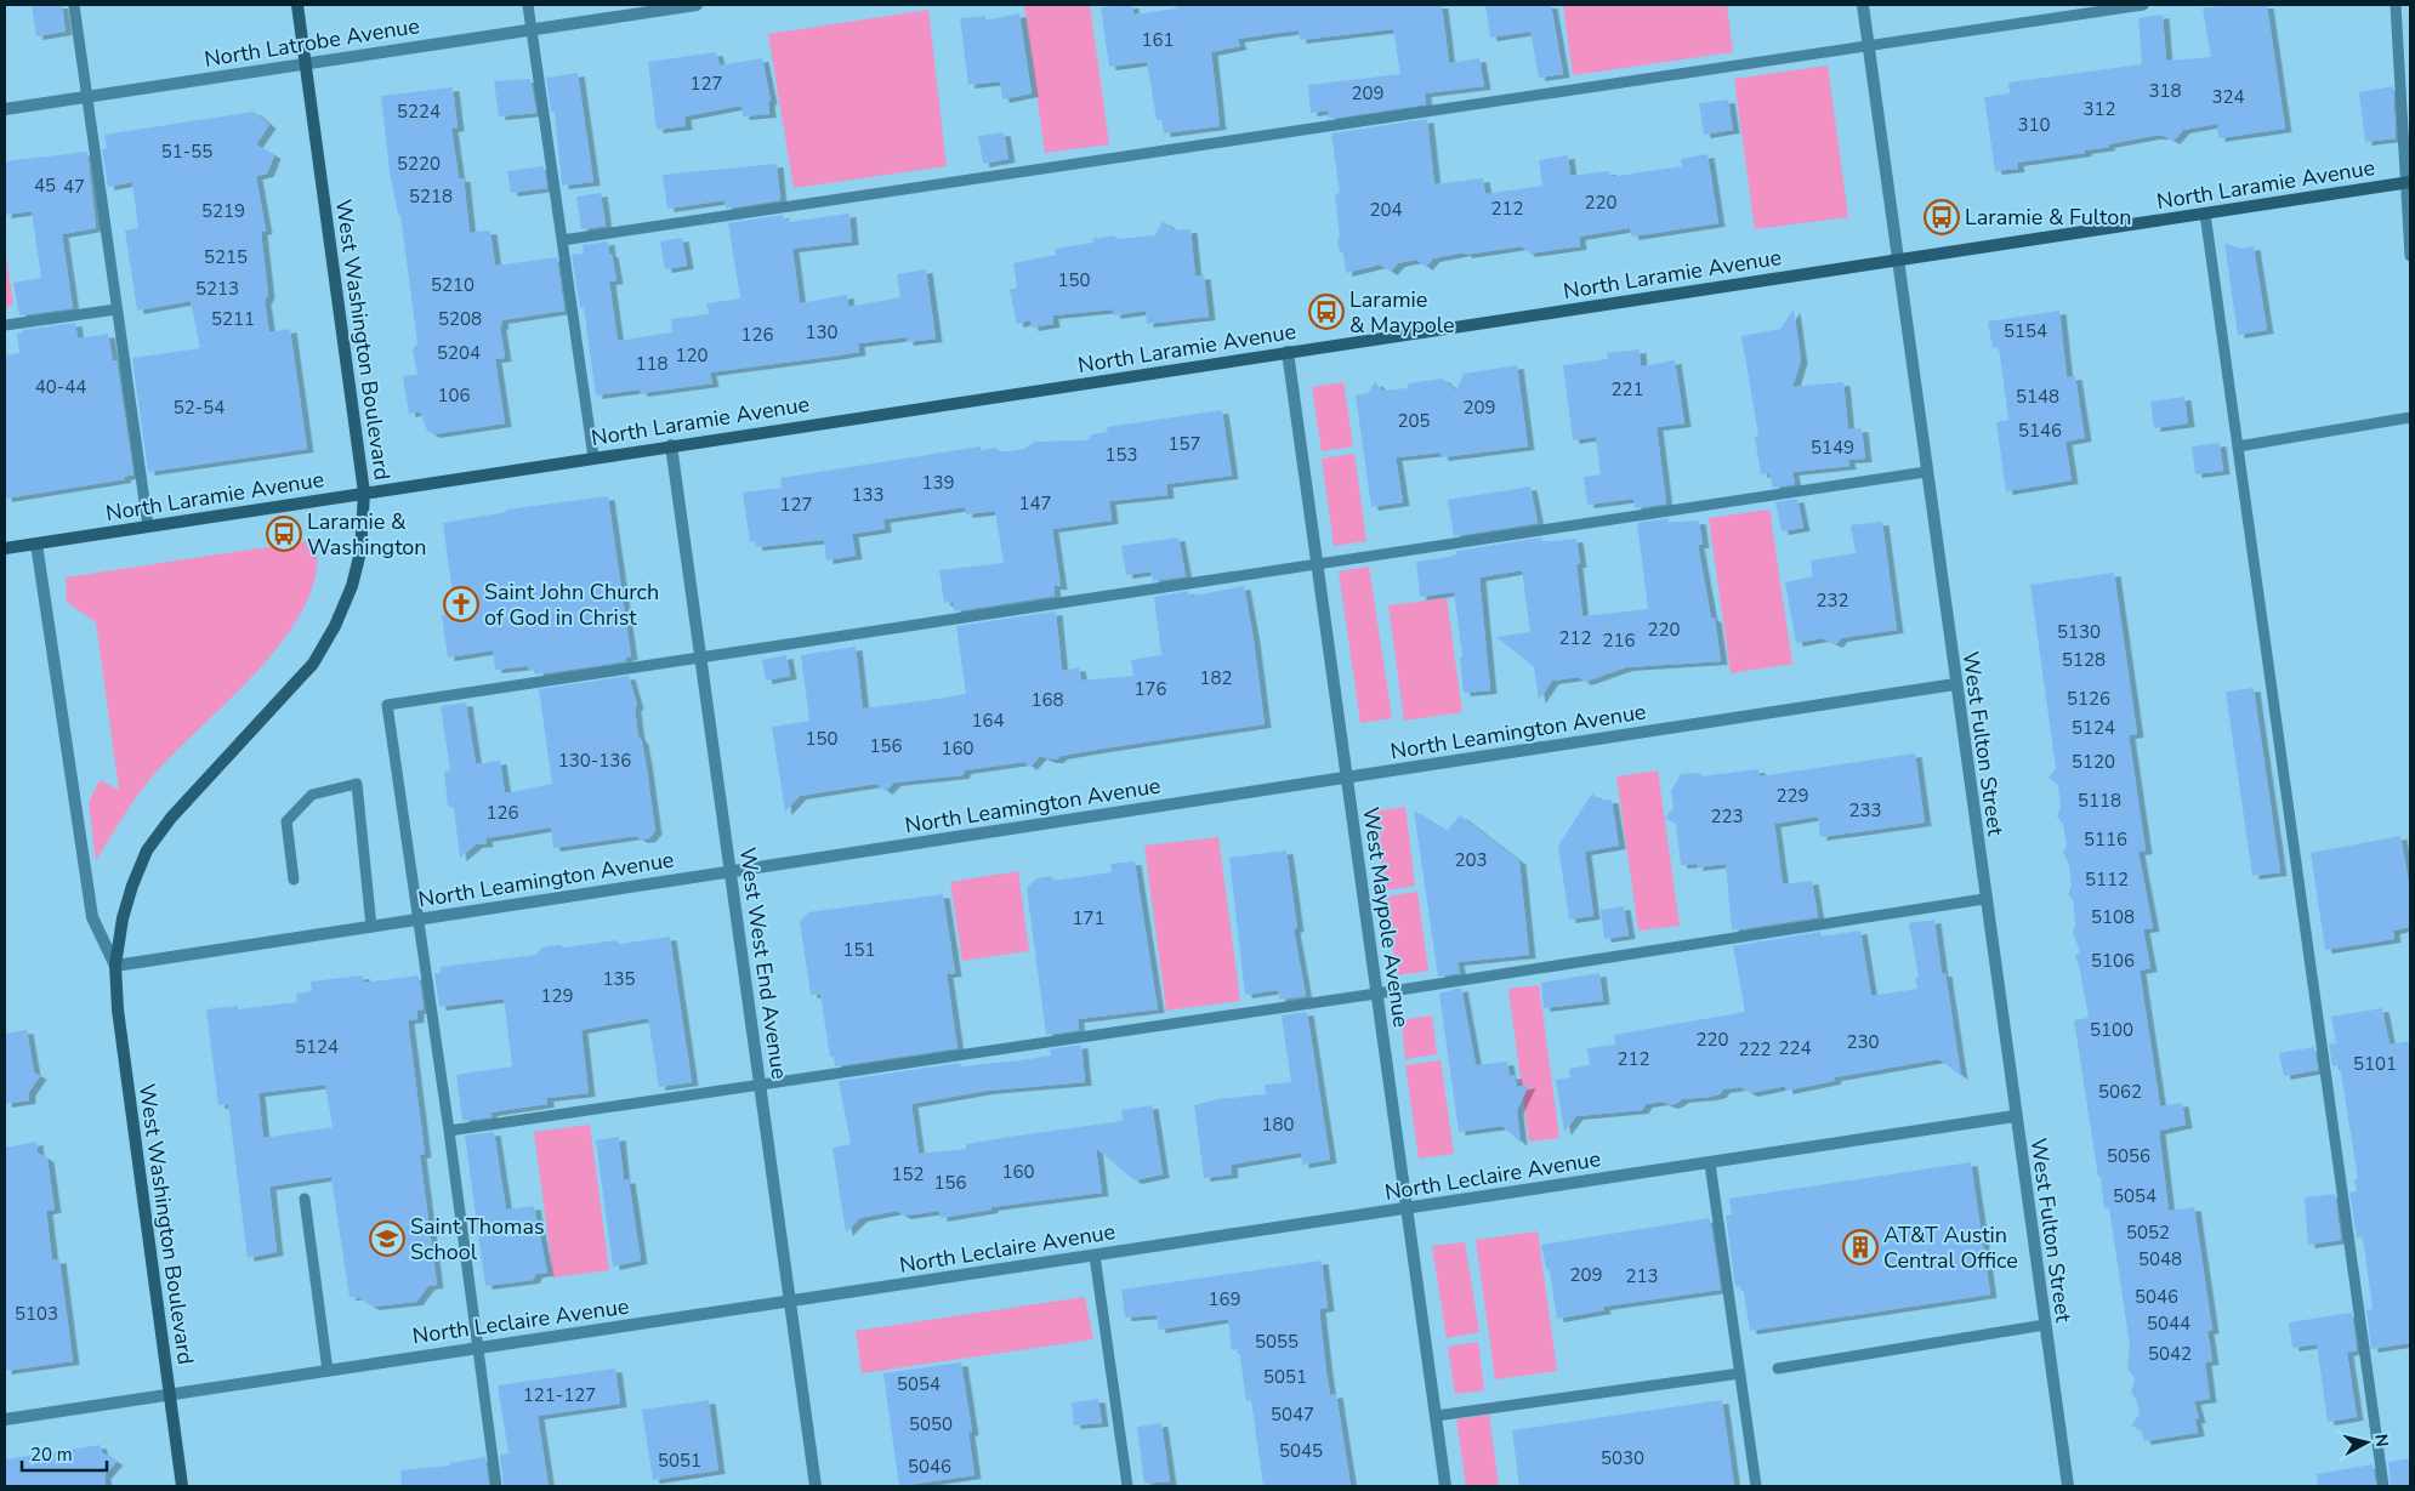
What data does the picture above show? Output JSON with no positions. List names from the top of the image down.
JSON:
{
  "streets": {
    "street": [
      "North Latrobe Avenue",
      "North Laramie Avenue",
      "West Washington Boulevard",
      "North Leamington Avenue",
      "West Fulton Street",
      "West Maypole Avenue",
      "West West End Avenue",
      "North Leclaire Avenue"
    ]
  },
  "crossings": [
    ["North Latrobe Avenue", "West Washington Boulevard"],
    ["North Laramie Avenue", "West Washington Boulevard"],
    ["North Laramie Avenue", "West Fulton Street"],
    ["North Laramie Avenue", "West Maypole Avenue"],
    ["North Laramie Avenue", "West West End Avenue"],
    ["West Washington Boulevard", "North Leamington Avenue"],
    ["West Washington Boulevard", "North Leclaire Avenue"],
    ["North Leamington Avenue", "West Fulton Street"],
    ["North Leamington Avenue", "West Maypole Avenue"],
    ["North Leamington Avenue", "West West End Avenue"],
    ["West Fulton Street", "North Leclaire Avenue"],
    ["West Maypole Avenue", "North Leclaire Avenue"],
    ["West West End Avenue", "North Leclaire Avenue"]
  ],
  "places": {
    "bus stop": ["Laramie & Fulton", "Laramie & Maypole", "Laramie & Washington"],
    "church": ["Saint John Church of God in Christ"],
    "school or university": ["Saint Thomas School"],
    "building": ["AT&T Austin Central Office"]
  },
  "house_numbers": [
    "161",
    "127",
    "318",
    "209",
    "324",
    "312",
    "5224",
    "310",
    "51-55",
    "5220",
    "45",
    "47",
    "5218",
    "220",
    "212",
    "204",
    "5219",
    "5215",
    "150",
    "5210",
    "5213",
    "5211",
    "5208",
    "5154",
    "130",
    "126",
    "5204",
    "120",
    "118",
    "40-44",
    "221",
    "106",
    "5148",
    "52-54",
    "209",
    "205",
    "5146",
    "157",
    "5149",
    "153",
    "139",
    "133",
    "147",
    "127",
    "232",
    "220",
    "5130",
    "212",
    "216",
    "5128",
    "182",
    "176",
    "5126",
    "168",
    "164",
    "5124",
    "150",
    "156",
    "160",
    "130-136",
    "5120",
    "229",
    "5118",
    "233",
    "126",
    "223",
    "5116",
    "203",
    "5112",
    "5108",
    "171",
    "151",
    "5106",
    "135",
    "129",
    "5100",
    "220",
    "230",
    "5124",
    "224",
    "222",
    "212",
    "5101",
    "5062",
    "180",
    "5056",
    "160",
    "152",
    "156",
    "5054",
    "5052",
    "5048",
    "209",
    "213",
    "5046",
    "169",
    "5103",
    "5044",
    "5055",
    "5042",
    "5051",
    "5054",
    "121-127",
    "5047",
    "5050",
    "5045",
    "5030",
    "5051",
    "5046"
  ],
  "scale_bar": "20 m",
  "north": "right"
}
